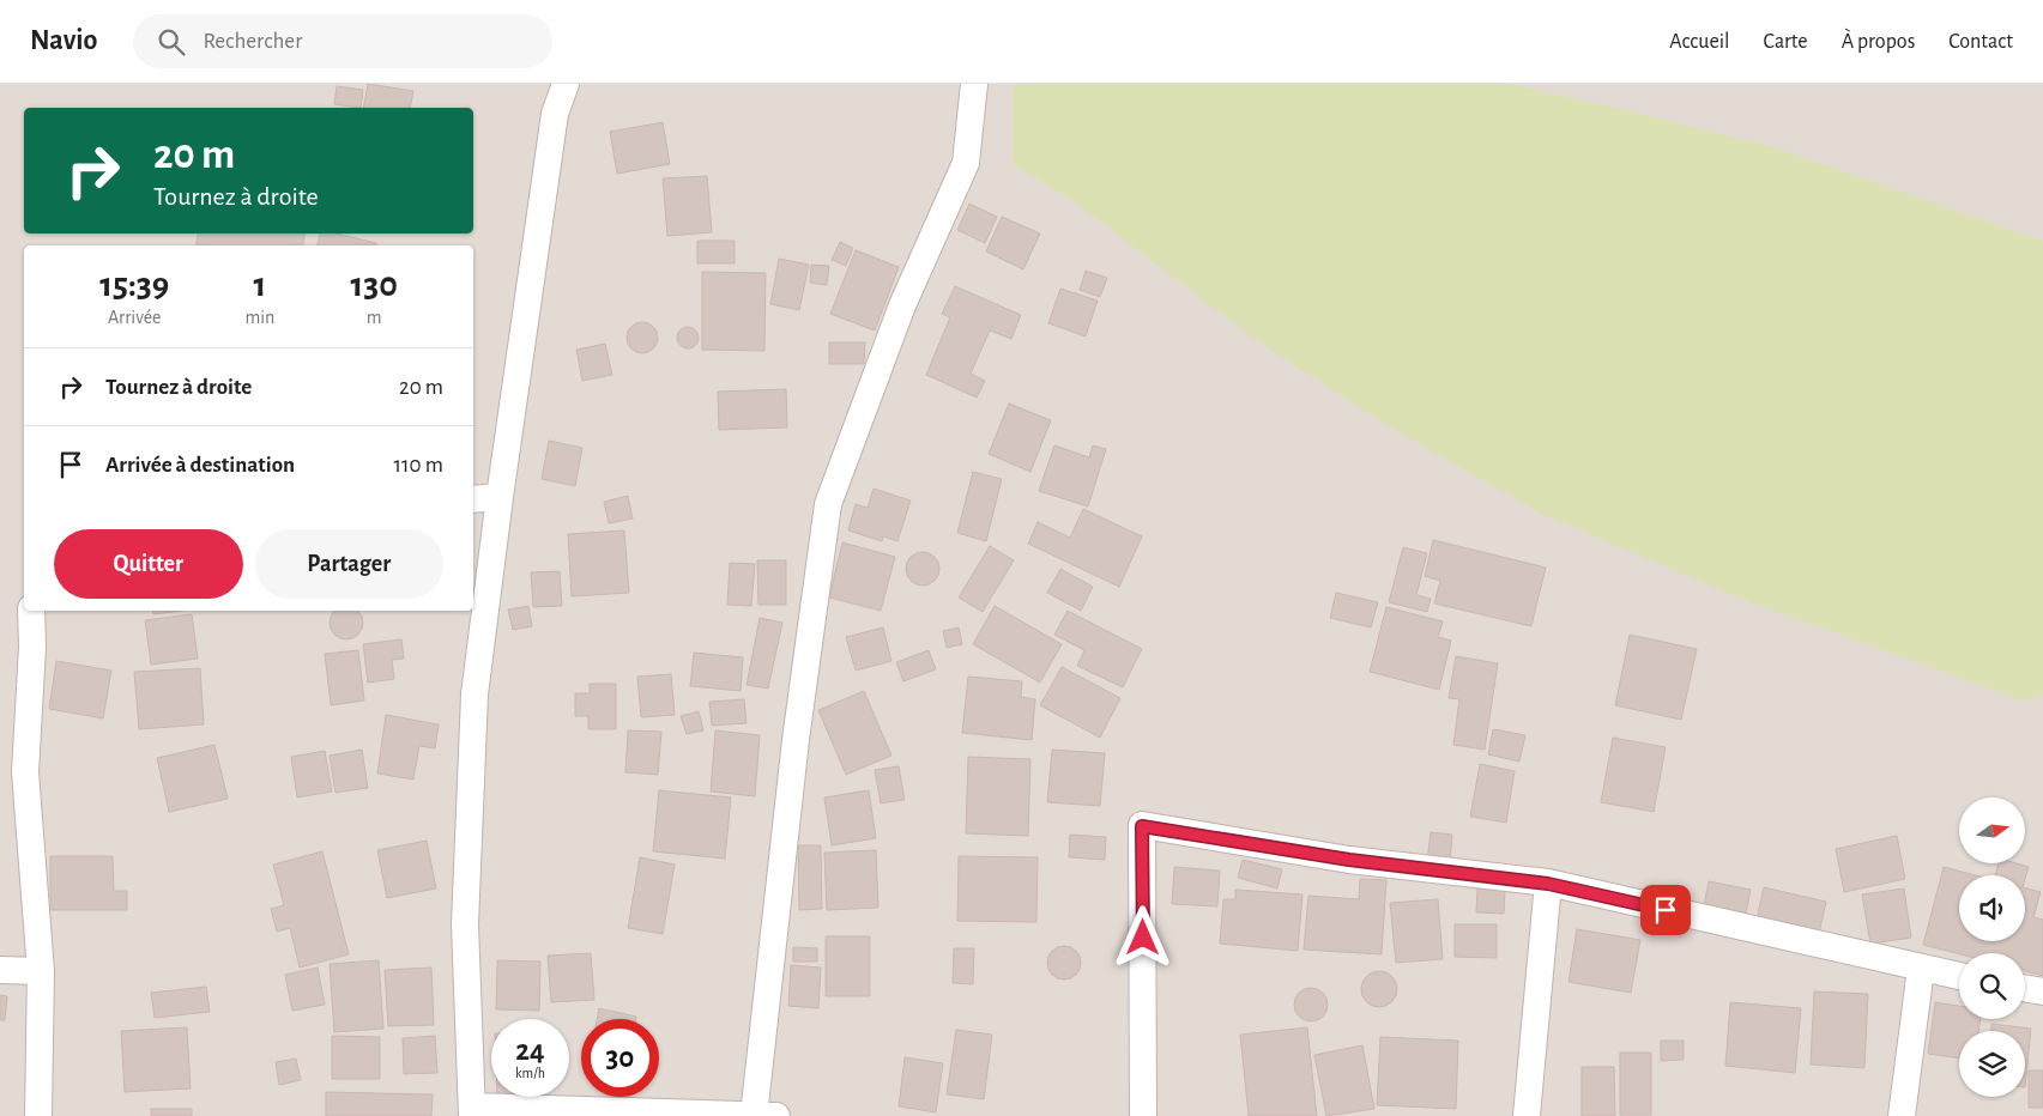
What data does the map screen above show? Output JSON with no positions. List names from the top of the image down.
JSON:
{
  "north": "right",
  "page": {
    "header": "Navio",
    "search": "Rechercher",
    "nav": [
      "Accueil",
      "Carte",
      "À propos",
      "Contact"
    ],
    "turn": ["20 m", "Tournez à droite"],
    "eta": [
      "15:39",
      "Arrivée",
      "1",
      "min",
      "130",
      "m"
    ],
    "list": [
      {
        "name": "Tournez à droite",
        "value": "20 m"
      },
      {
        "name": "Arrivée à destination",
        "value": "110 m"
      }
    ],
    "buttons": ["Quitter", "Partager"],
    "speed": "24 km/h",
    "limit": "30"
  }
}
